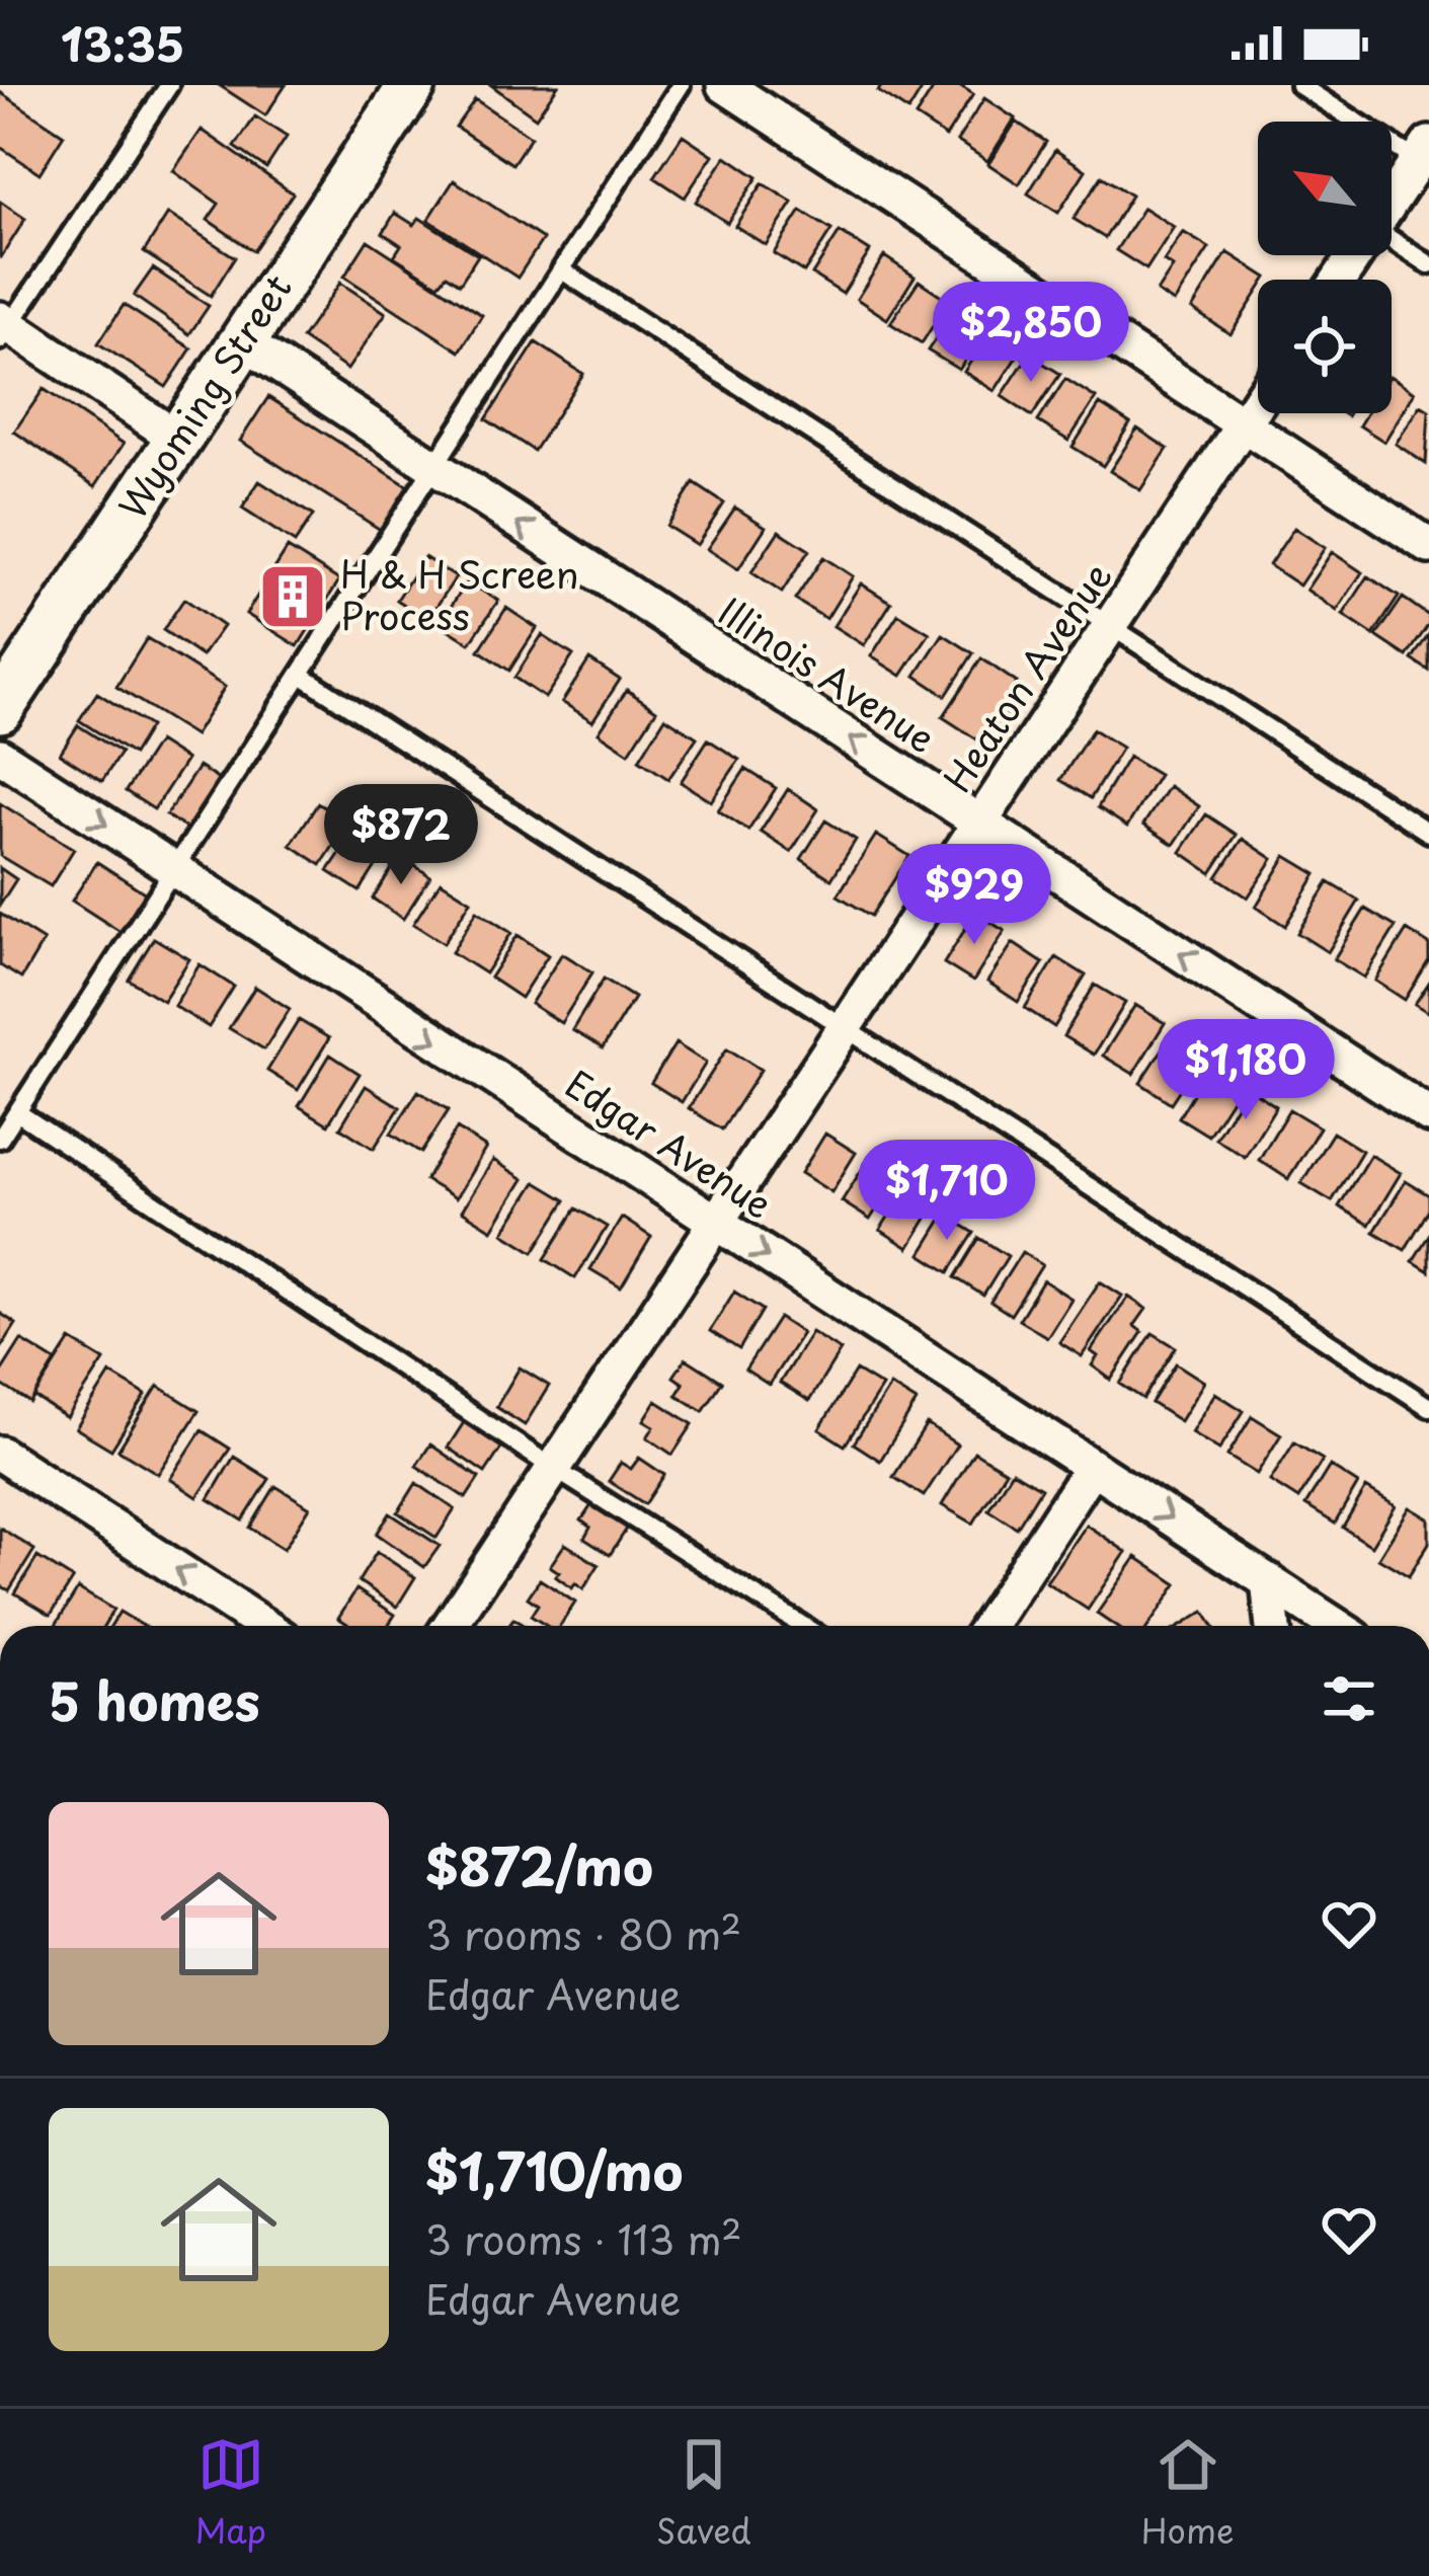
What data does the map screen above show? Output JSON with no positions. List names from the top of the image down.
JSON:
{
  "streets": {
    "street": [
      "Wyoming Street",
      "Illinois Avenue",
      "Heaton Avenue",
      "Edgar Avenue"
    ]
  },
  "crossings": [
    ["Wyoming Street", "Illinois Avenue"],
    ["Illinois Avenue", "Heaton Avenue"],
    ["Heaton Avenue", "Edgar Avenue"]
  ],
  "one_way": ["Illinois Avenue", "Edgar Avenue"],
  "places": {
    "building": ["H & H Screen Process"]
  },
  "north": "top left",
  "page": {
    "status": "13:35",
    "price": [
      "$2,850",
      "$872",
      "$929",
      "$1,180",
      "$1,710"
    ],
    "heading": "5 homes",
    "list": [
      {
        "name": "$872/mo",
        "note": "3 rooms · 80 m² · Edgar Avenue"
      },
      {
        "name": "$1,710/mo",
        "note": "3 rooms · 113 m² · Edgar Avenue"
      }
    ],
    "tabs": ["Map", "Saved", "Home"]
  }
}
